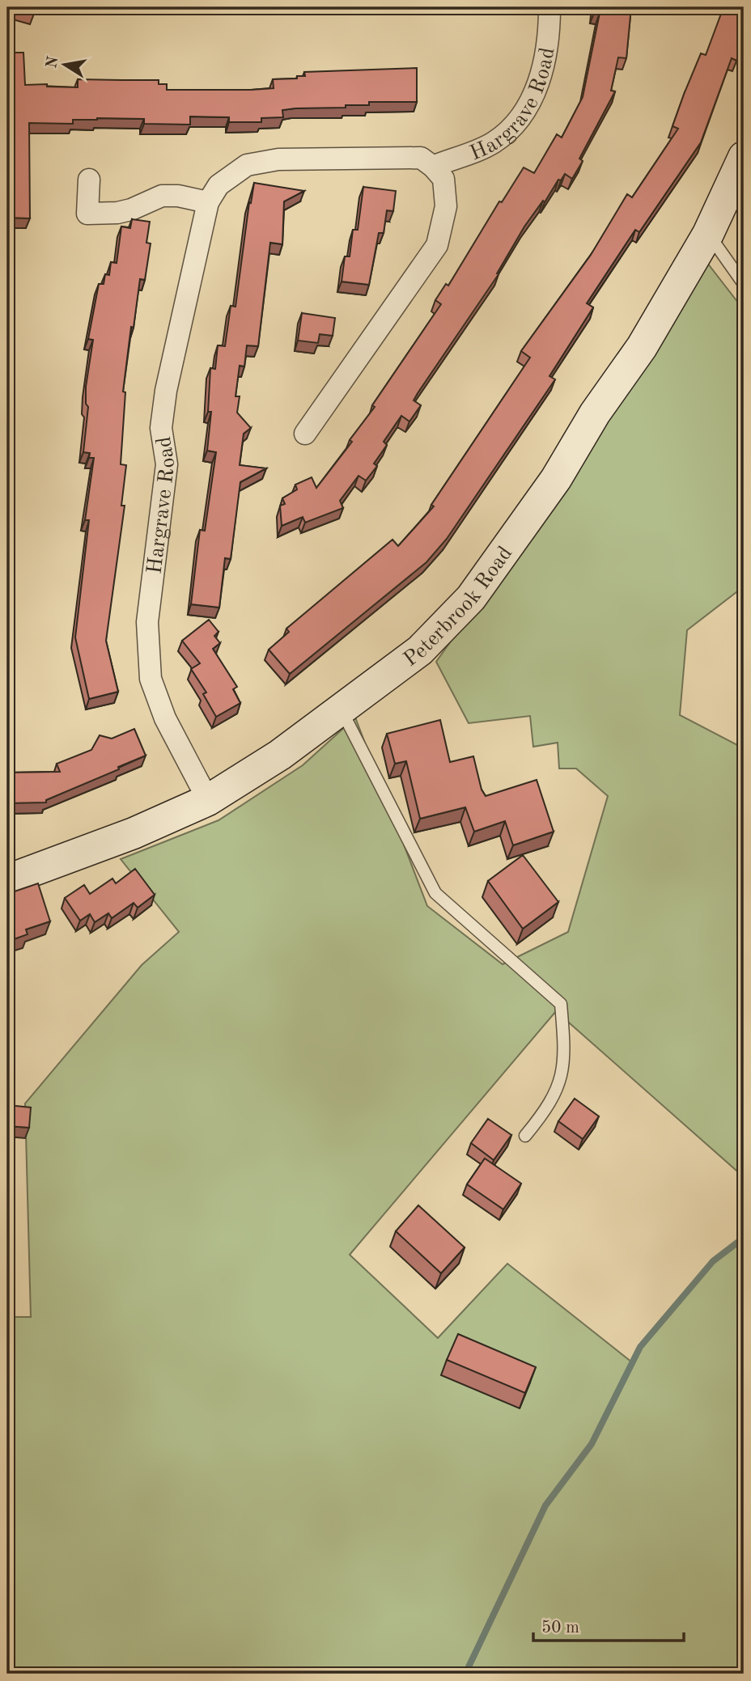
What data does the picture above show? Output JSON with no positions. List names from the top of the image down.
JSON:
{
  "streets": {
    "street": ["Hargrave Road", "Peterbrook Road"]
  },
  "crossings": [
    ["Hargrave Road", "Peterbrook Road"]
  ],
  "scale_bar": "50 m",
  "north": "left"
}
